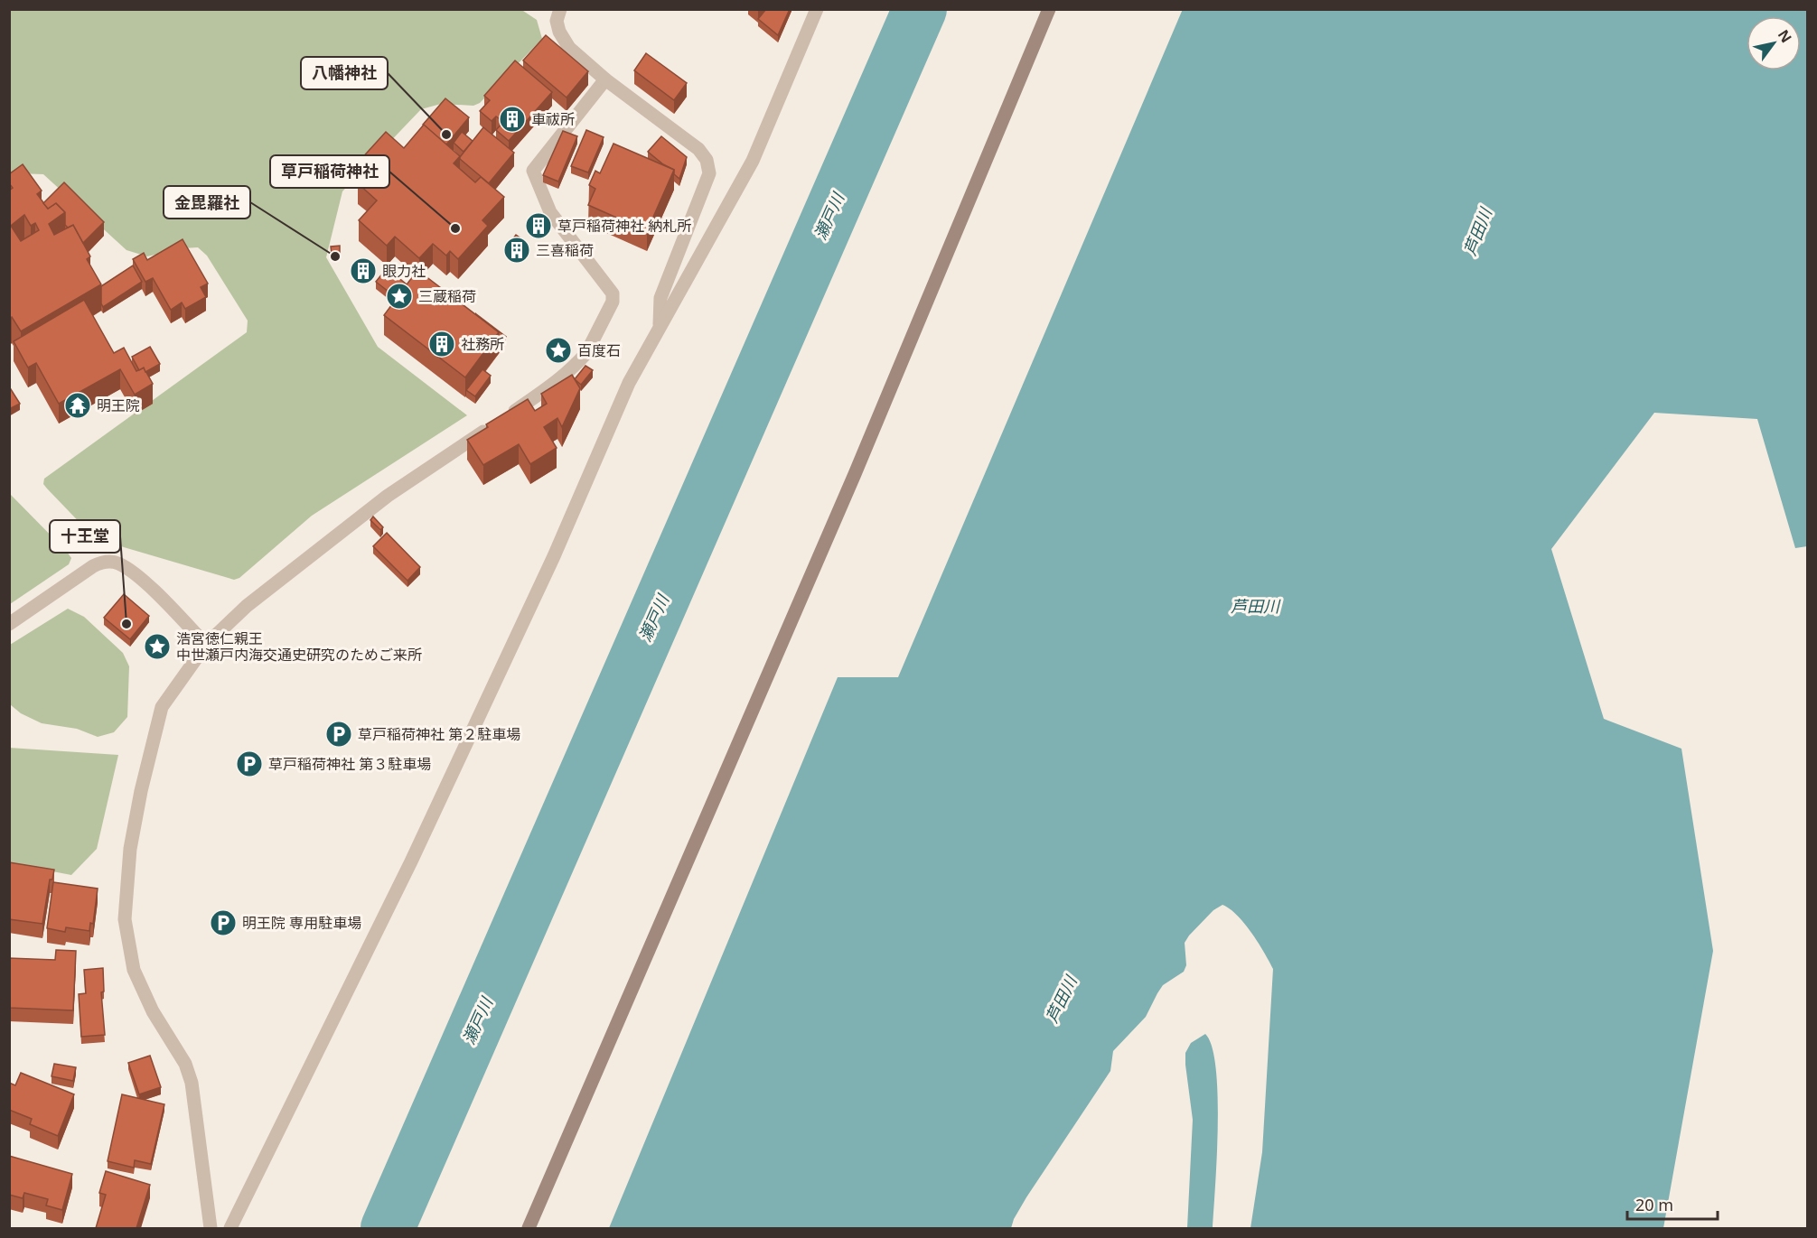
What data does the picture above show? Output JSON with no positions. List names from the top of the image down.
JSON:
{
  "water": ["瀬戸川", "芦田川"],
  "places": {
    "building": [
      "車祓所",
      "草戸稲荷神社 納札所",
      "三喜稲荷",
      "眼力社",
      "社務所"
    ],
    "other": [
      "八幡神社",
      "草戸稲荷神社",
      "金毘羅社",
      "十王堂"
    ],
    "place": ["三蔵稲荷", "百度石", "浩宮徳仁親王 中世瀬戸内海交通史研究のためご来所"],
    "temple": ["明王院"],
    "parking": ["草戸稲荷神社 第２駐車場", "草戸稲荷神社 第３駐車場", "明王院 専用駐車場"]
  },
  "scale_bar": "20 m",
  "north": "top right"
}
